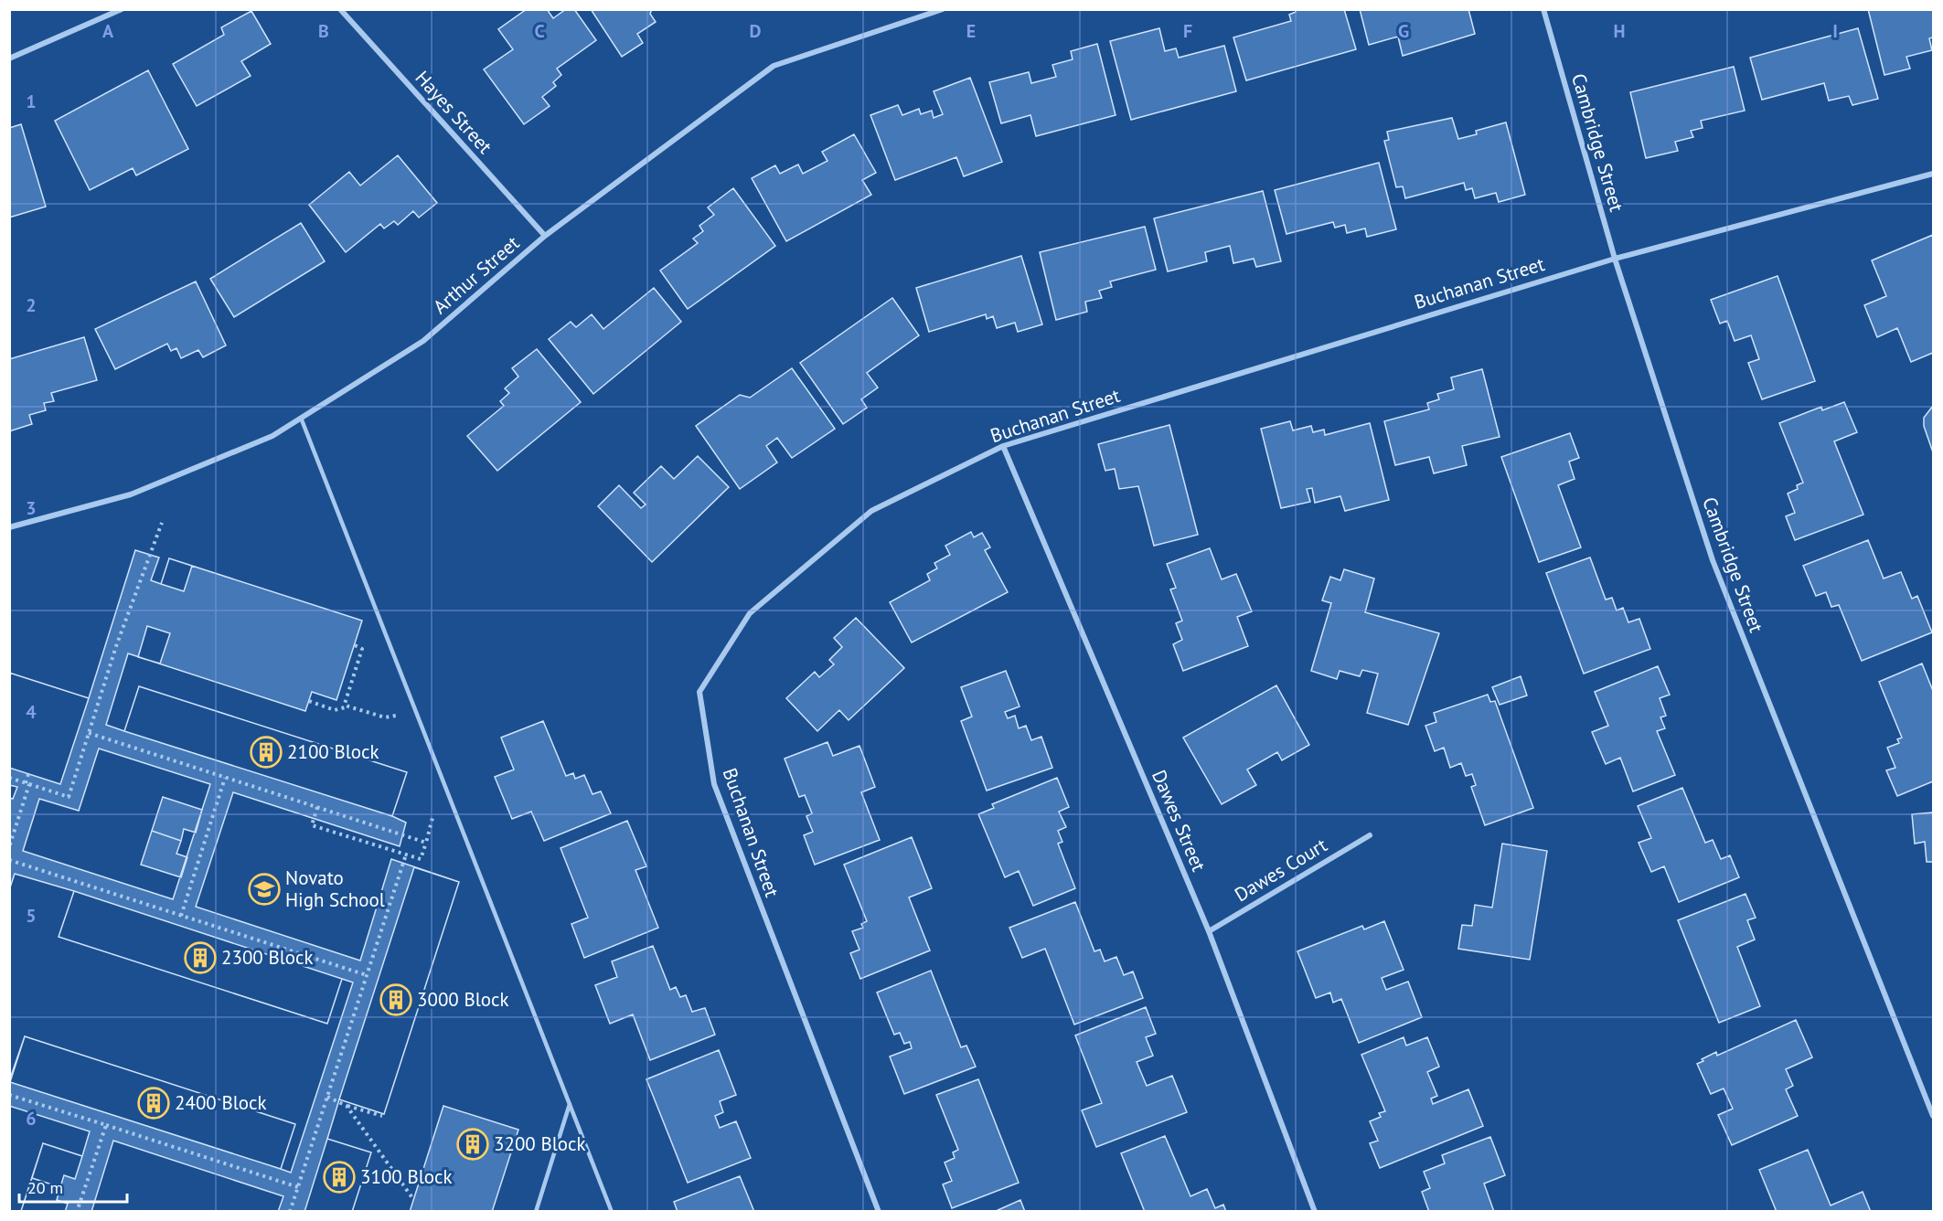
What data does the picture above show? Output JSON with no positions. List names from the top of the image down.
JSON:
{
  "streets": {
    "street": [
      "Hayes Street",
      "Cambridge Street",
      "Arthur Street",
      "Buchanan Street",
      "Dawes Street",
      "Dawes Court"
    ]
  },
  "crossings": [
    ["Hayes Street", "Arthur Street"],
    ["Cambridge Street", "Buchanan Street"],
    ["Buchanan Street", "Dawes Street"],
    ["Dawes Street", "Dawes Court"]
  ],
  "places": {
    "building": [
      "2100 Block",
      "2300 Block",
      "3000 Block",
      "2400 Block",
      "3200 Block",
      "3100 Block"
    ],
    "school or university": ["Novato High School"]
  },
  "scale_bar": "20 m",
  "grid": {
    "columns": [
      "A",
      "B",
      "C",
      "D",
      "E",
      "F",
      "G",
      "H",
      "I"
    ],
    "rows": [
      "1",
      "2",
      "3",
      "4",
      "5",
      "6"
    ]
  }
}
